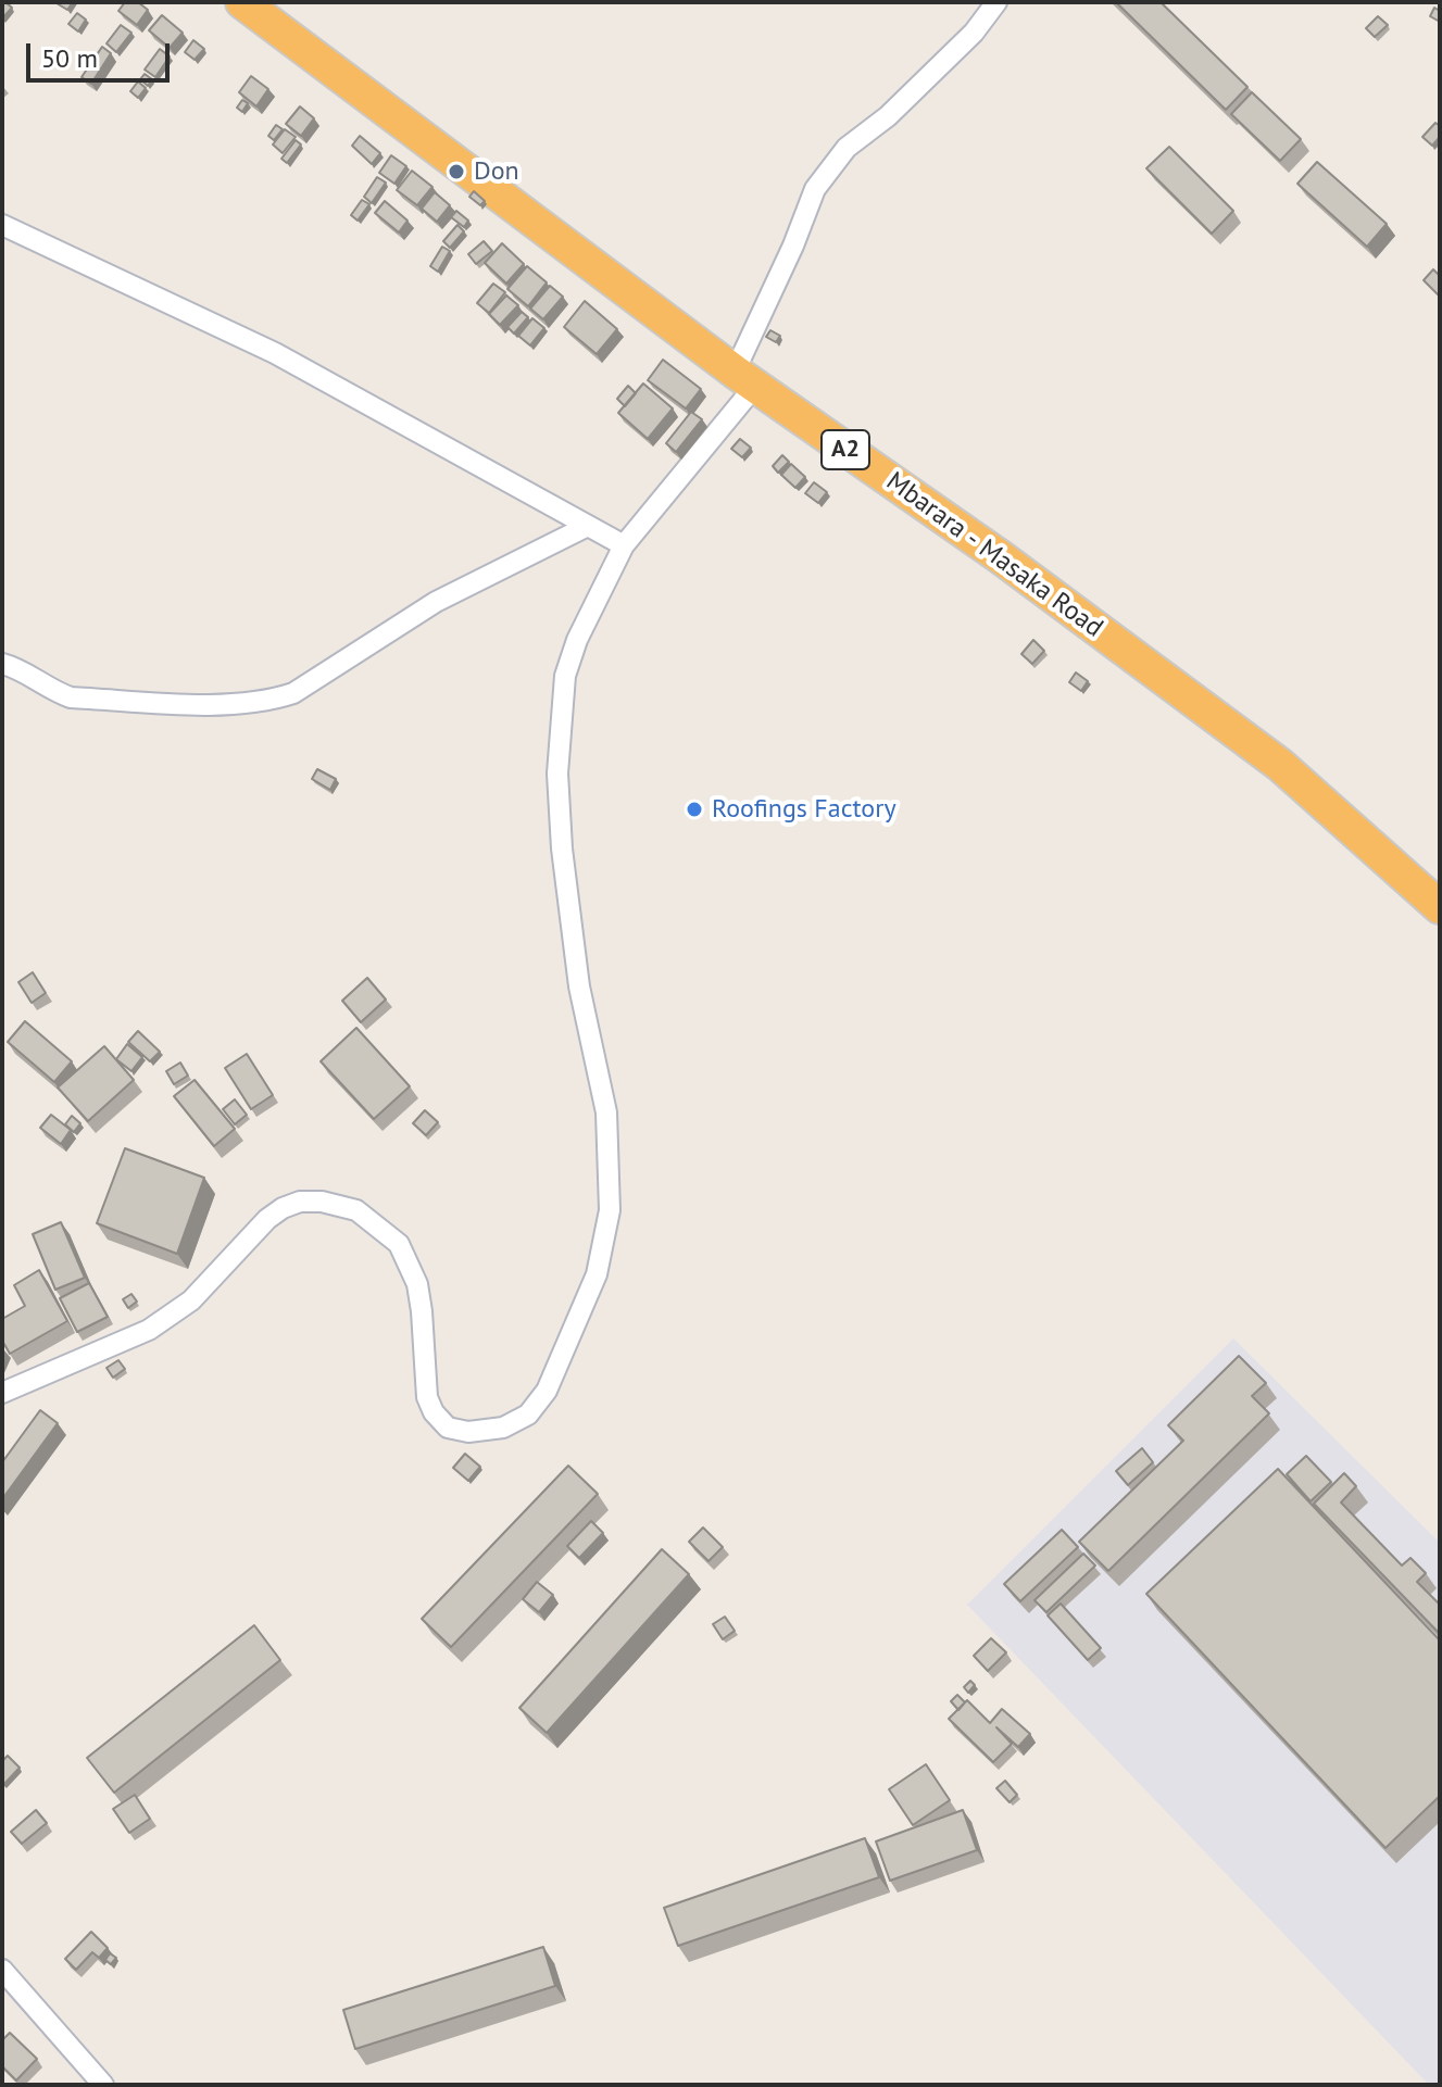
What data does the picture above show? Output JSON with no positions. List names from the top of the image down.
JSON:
{
  "streets": {
    "highway": ["A2", "Mbarara - Masaka Road"]
  },
  "places": ["Don", "Roofings Factory"],
  "scale_bar": "50 m"
}
